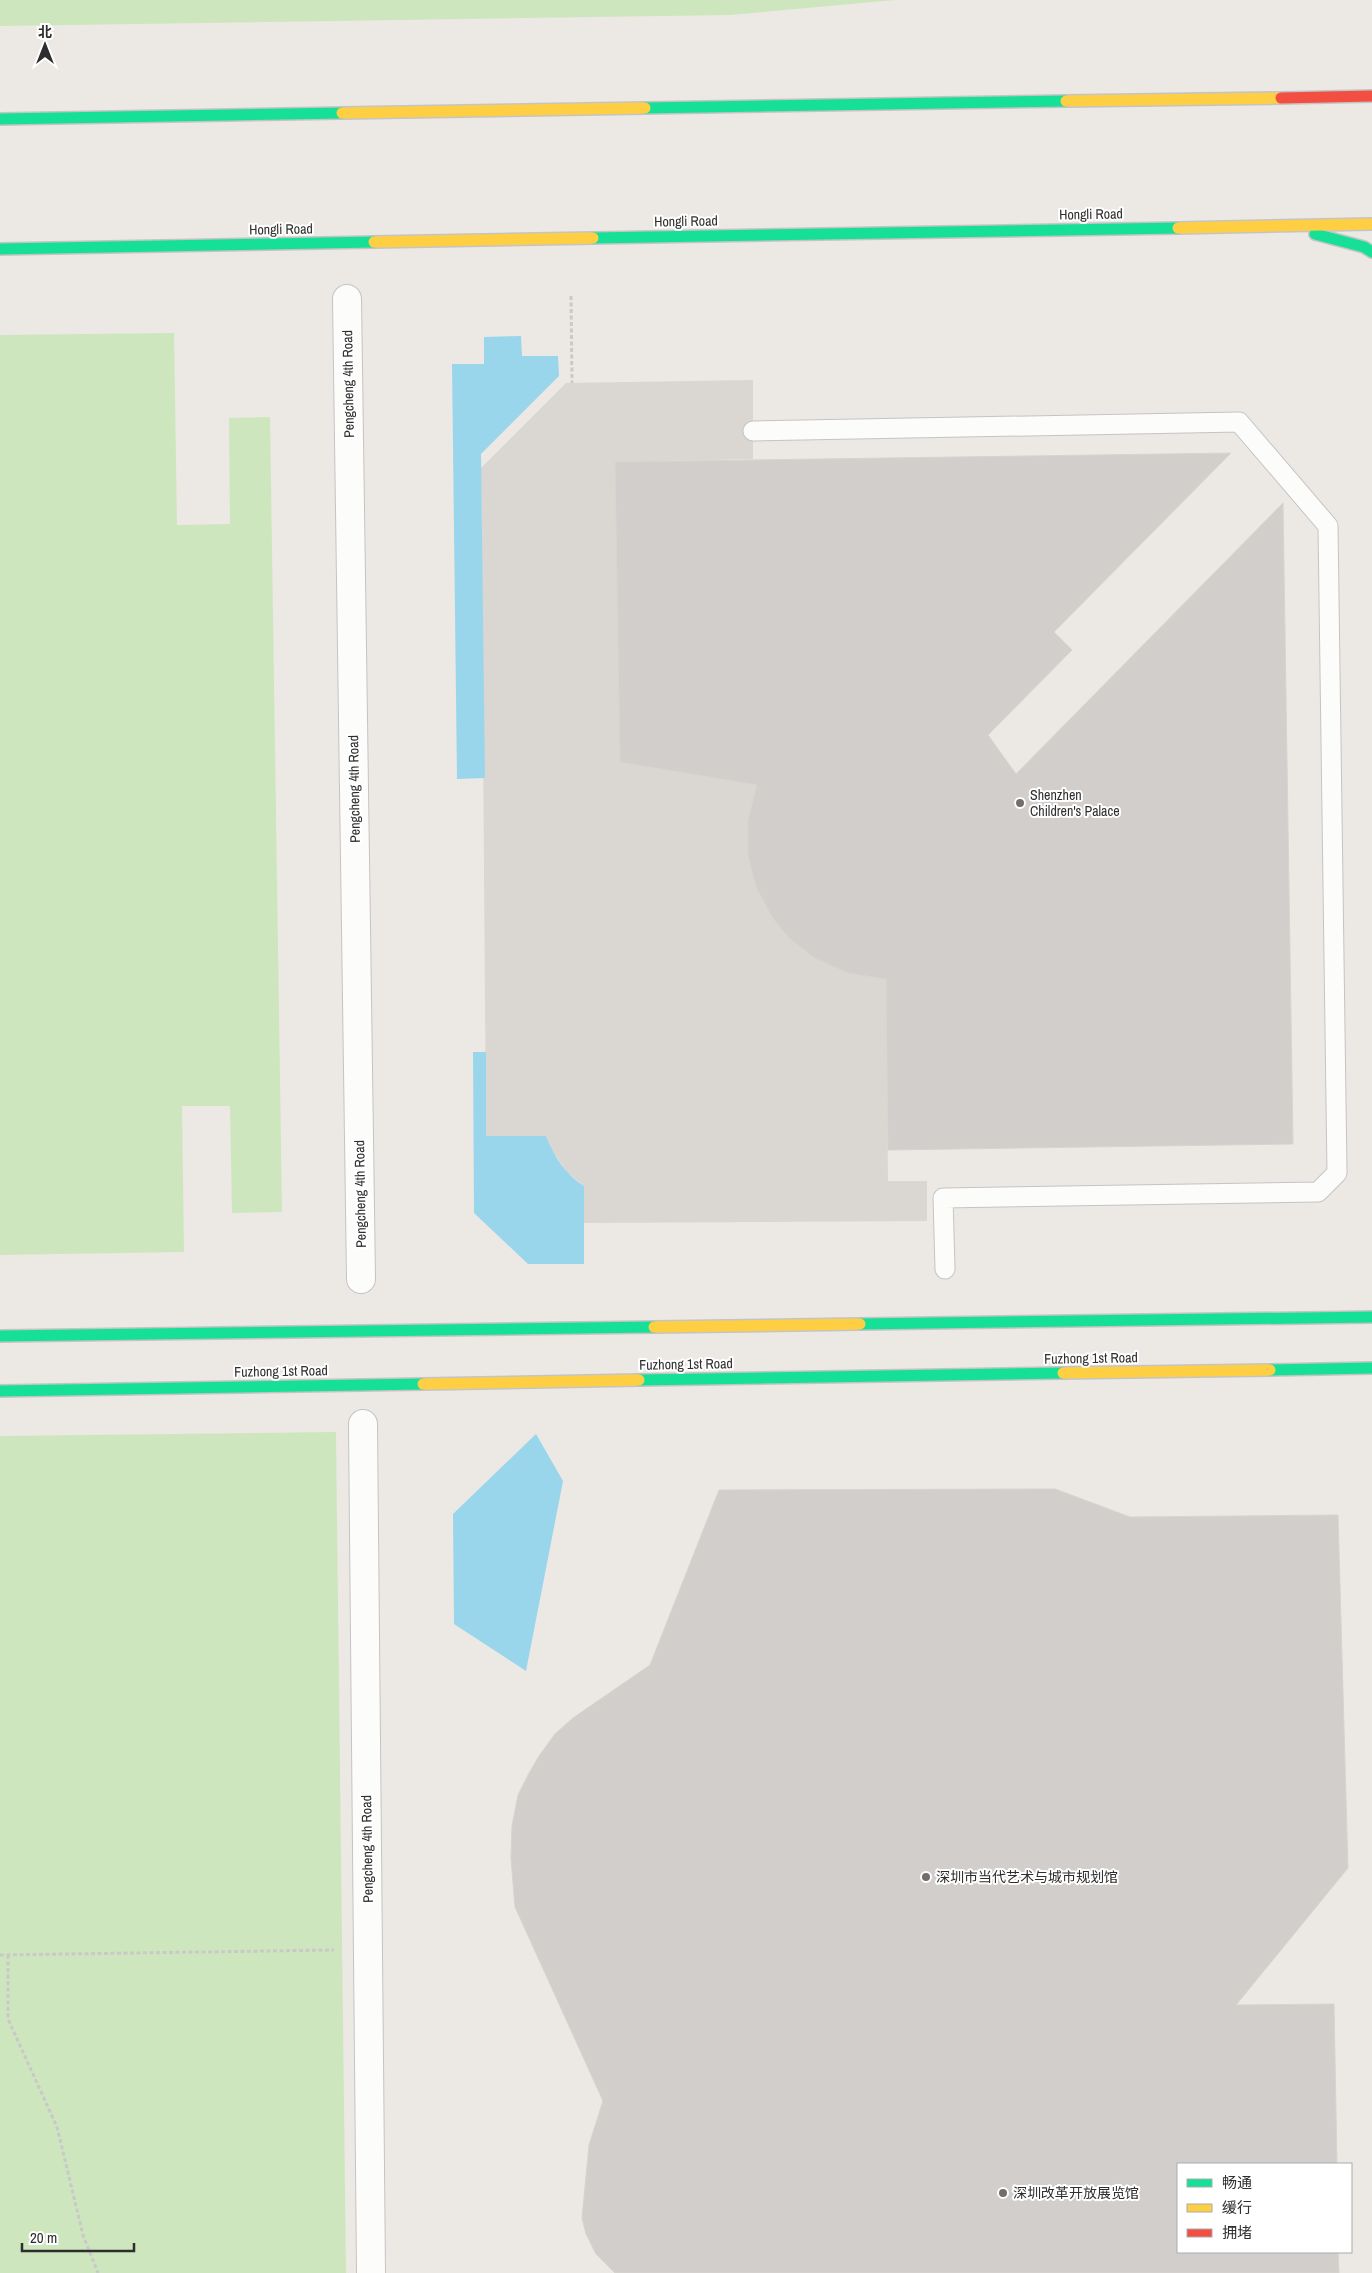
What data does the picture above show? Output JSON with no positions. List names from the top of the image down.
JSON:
{
  "streets": {
    "main road": ["Hongli Road", "Fuzhong 1st Road"],
    "street": ["Pengcheng 4th Road"]
  },
  "places": ["Shenzhen Children's Palace", "深圳市当代艺术与城市规划馆", "深圳改革开放展览馆"],
  "legend": ["畅通", "缓行", "拥堵"],
  "scale_bar": "20 m",
  "north": "top"
}
